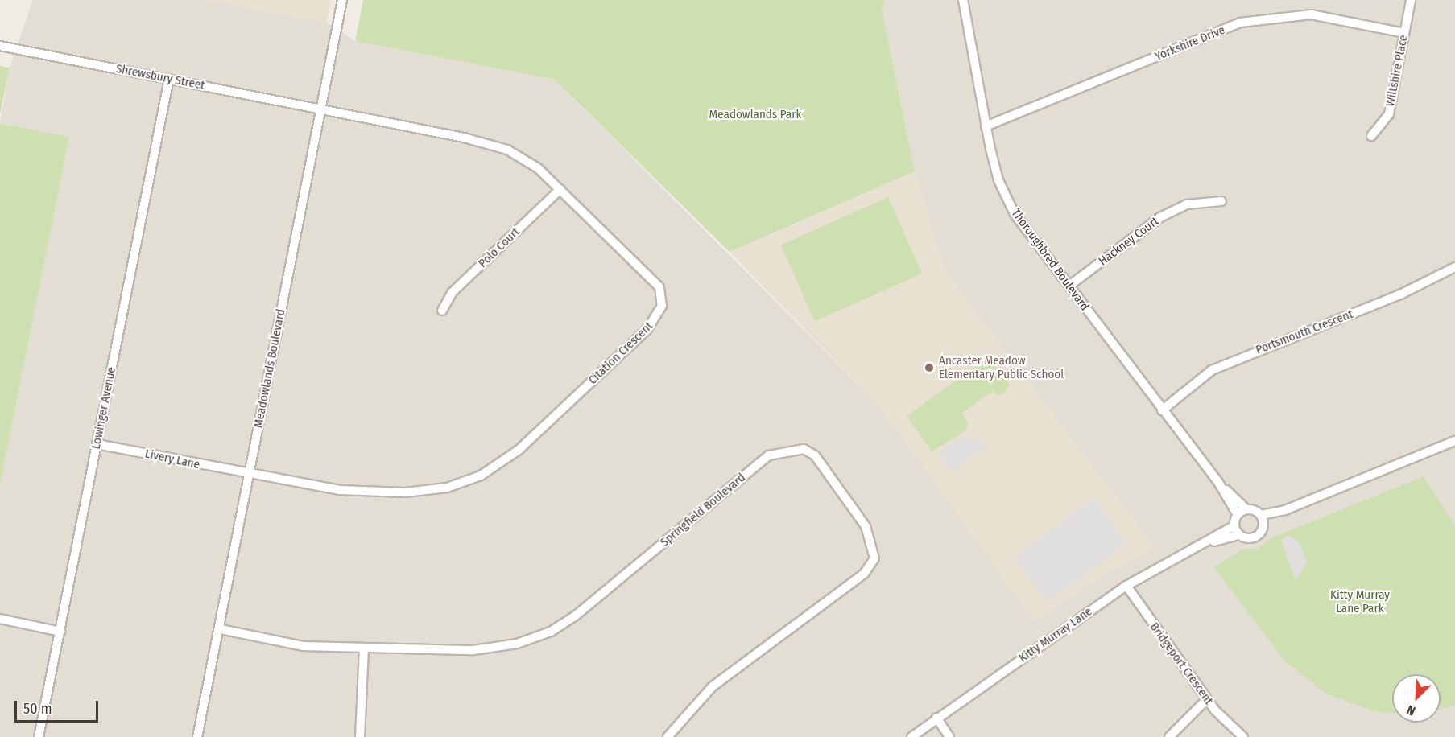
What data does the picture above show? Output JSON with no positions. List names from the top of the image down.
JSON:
{
  "streets": {
    "street": [
      "Yorkshire Drive",
      "Wiltshire Place",
      "Shrewsbury Street",
      "Hackney Court",
      "Polo Court",
      "Thoroughbred Boulevard",
      "Portsmouth Crescent",
      "Citation Crescent",
      "Meadowlands Boulevard",
      "Lowinger Avenue",
      "Livery Lane",
      "Springfield Boulevard",
      "Kitty Murray Lane",
      "Bridgeport Crescent"
    ]
  },
  "crossings": [
    ["Yorkshire Drive", "Wiltshire Place"],
    ["Yorkshire Drive", "Thoroughbred Boulevard"],
    ["Shrewsbury Street", "Citation Crescent"],
    ["Shrewsbury Street", "Meadowlands Boulevard"],
    ["Shrewsbury Street", "Lowinger Avenue"],
    ["Hackney Court", "Thoroughbred Boulevard"],
    ["Polo Court", "Citation Crescent"],
    ["Thoroughbred Boulevard", "Portsmouth Crescent"],
    ["Thoroughbred Boulevard", "Kitty Murray Lane"],
    ["Citation Crescent", "Meadowlands Boulevard"],
    ["Citation Crescent", "Livery Lane"],
    ["Meadowlands Boulevard", "Livery Lane"],
    ["Meadowlands Boulevard", "Springfield Boulevard"],
    ["Lowinger Avenue", "Livery Lane"],
    ["Kitty Murray Lane", "Bridgeport Crescent"]
  ],
  "parks": ["Meadowlands Park", "Kitty Murray Lane Park"],
  "places": ["Ancaster Meadow Elementary Public School"],
  "scale_bar": "50 m",
  "north": "bottom left"
}
